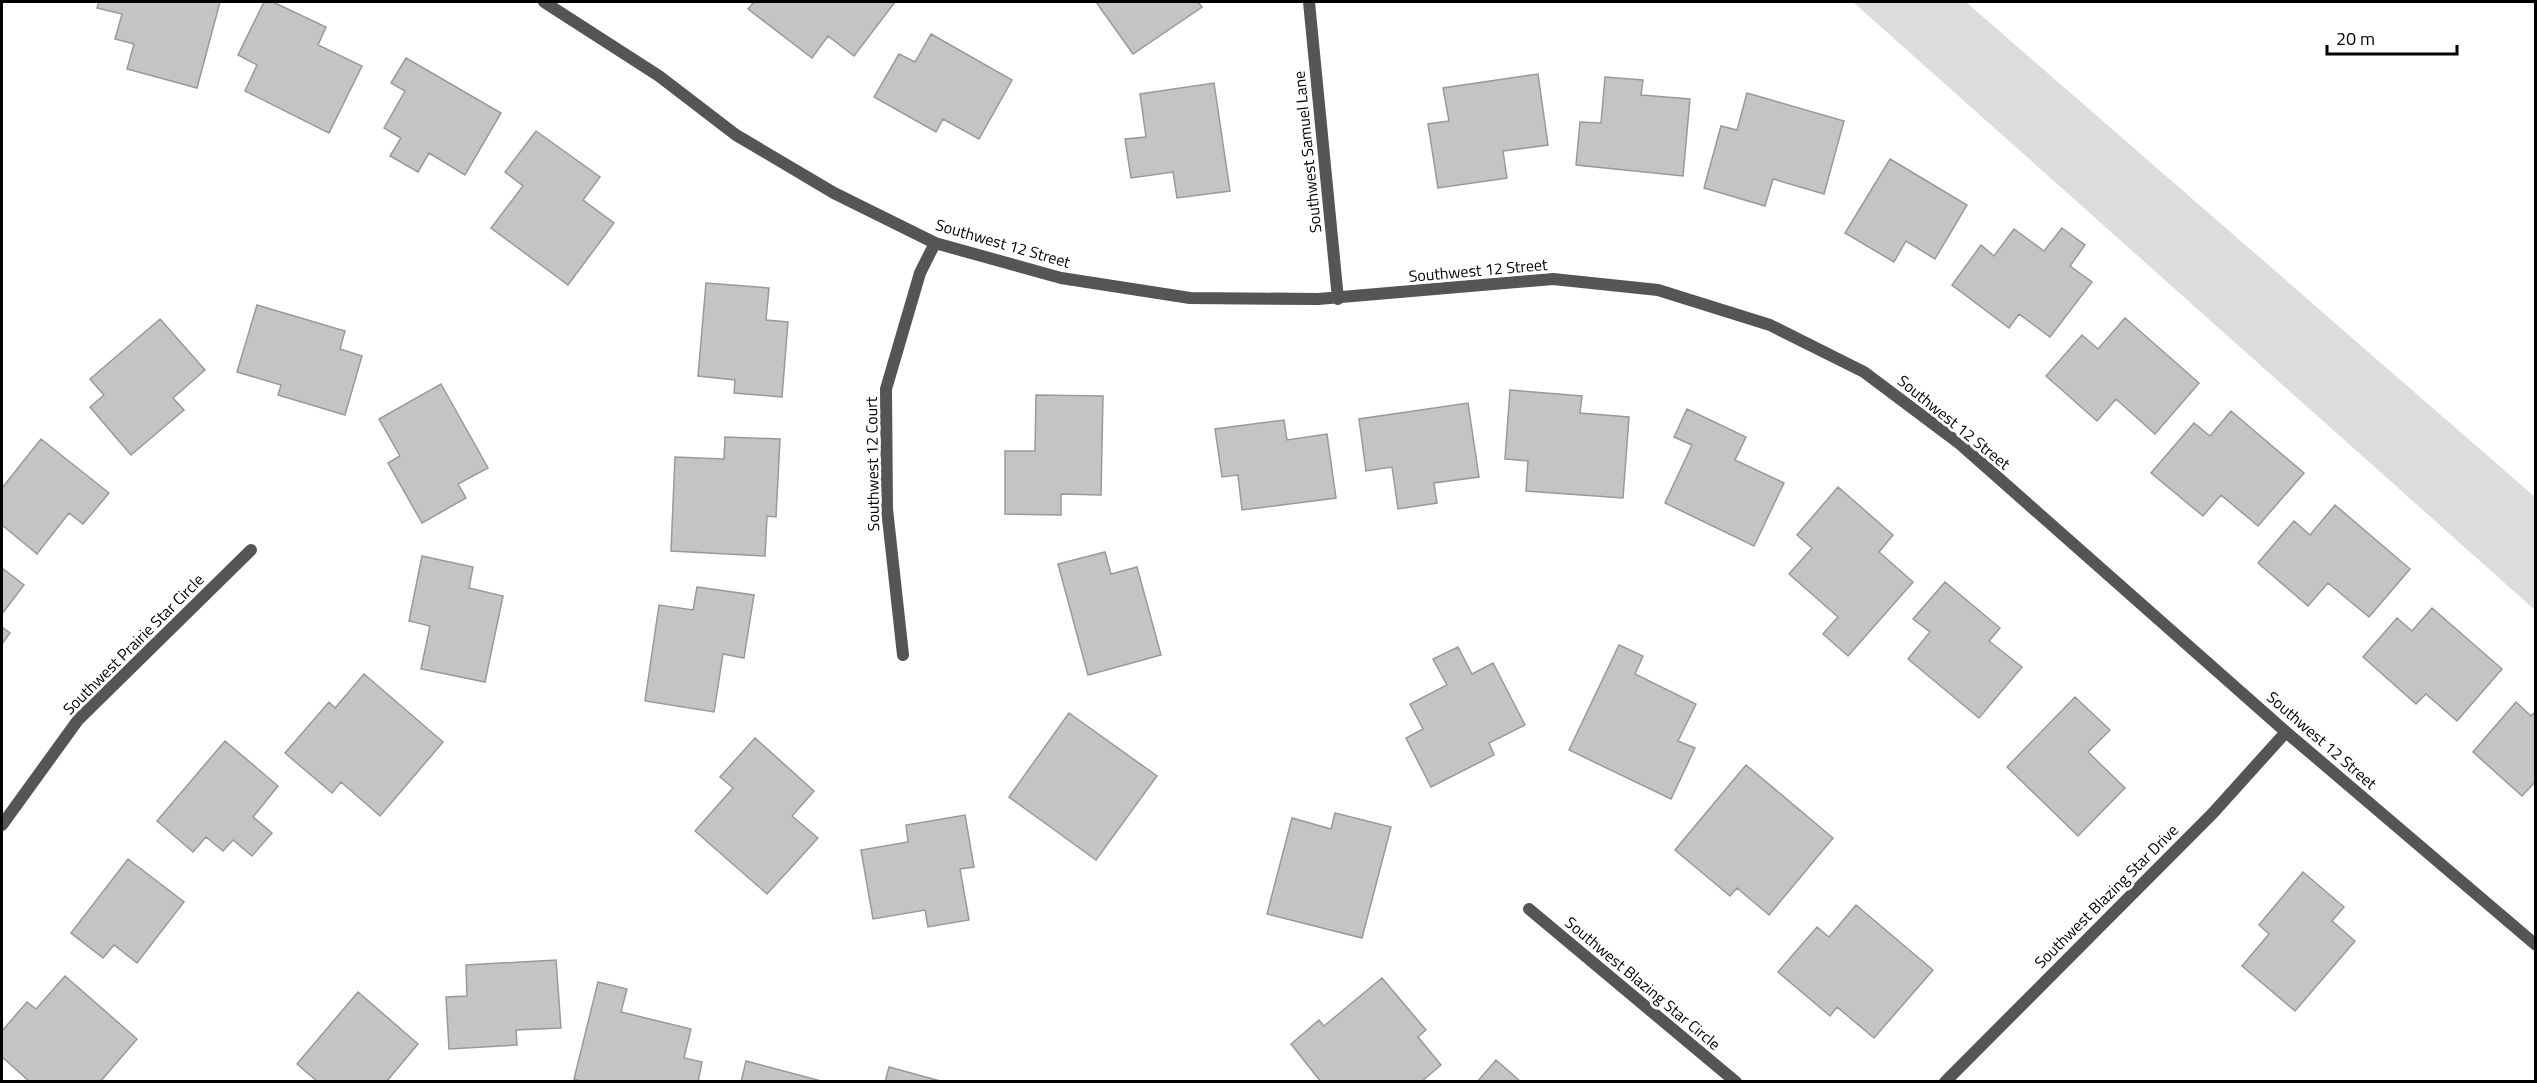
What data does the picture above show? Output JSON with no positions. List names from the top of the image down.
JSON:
{
  "streets": {
    "street": [
      "Southwest Samuel Lane",
      "Southwest 12 Street",
      "Southwest 12 Court",
      "Southwest Prairie Star Circle",
      "Southwest Blazing Star Drive",
      "Southwest Blazing Star Circle"
    ]
  },
  "crossings": [
    ["Southwest Samuel Lane", "Southwest 12 Street"],
    ["Southwest 12 Street", "Southwest 12 Court"],
    ["Southwest 12 Street", "Southwest Blazing Star Drive"]
  ],
  "scale_bar": "20 m"
}
